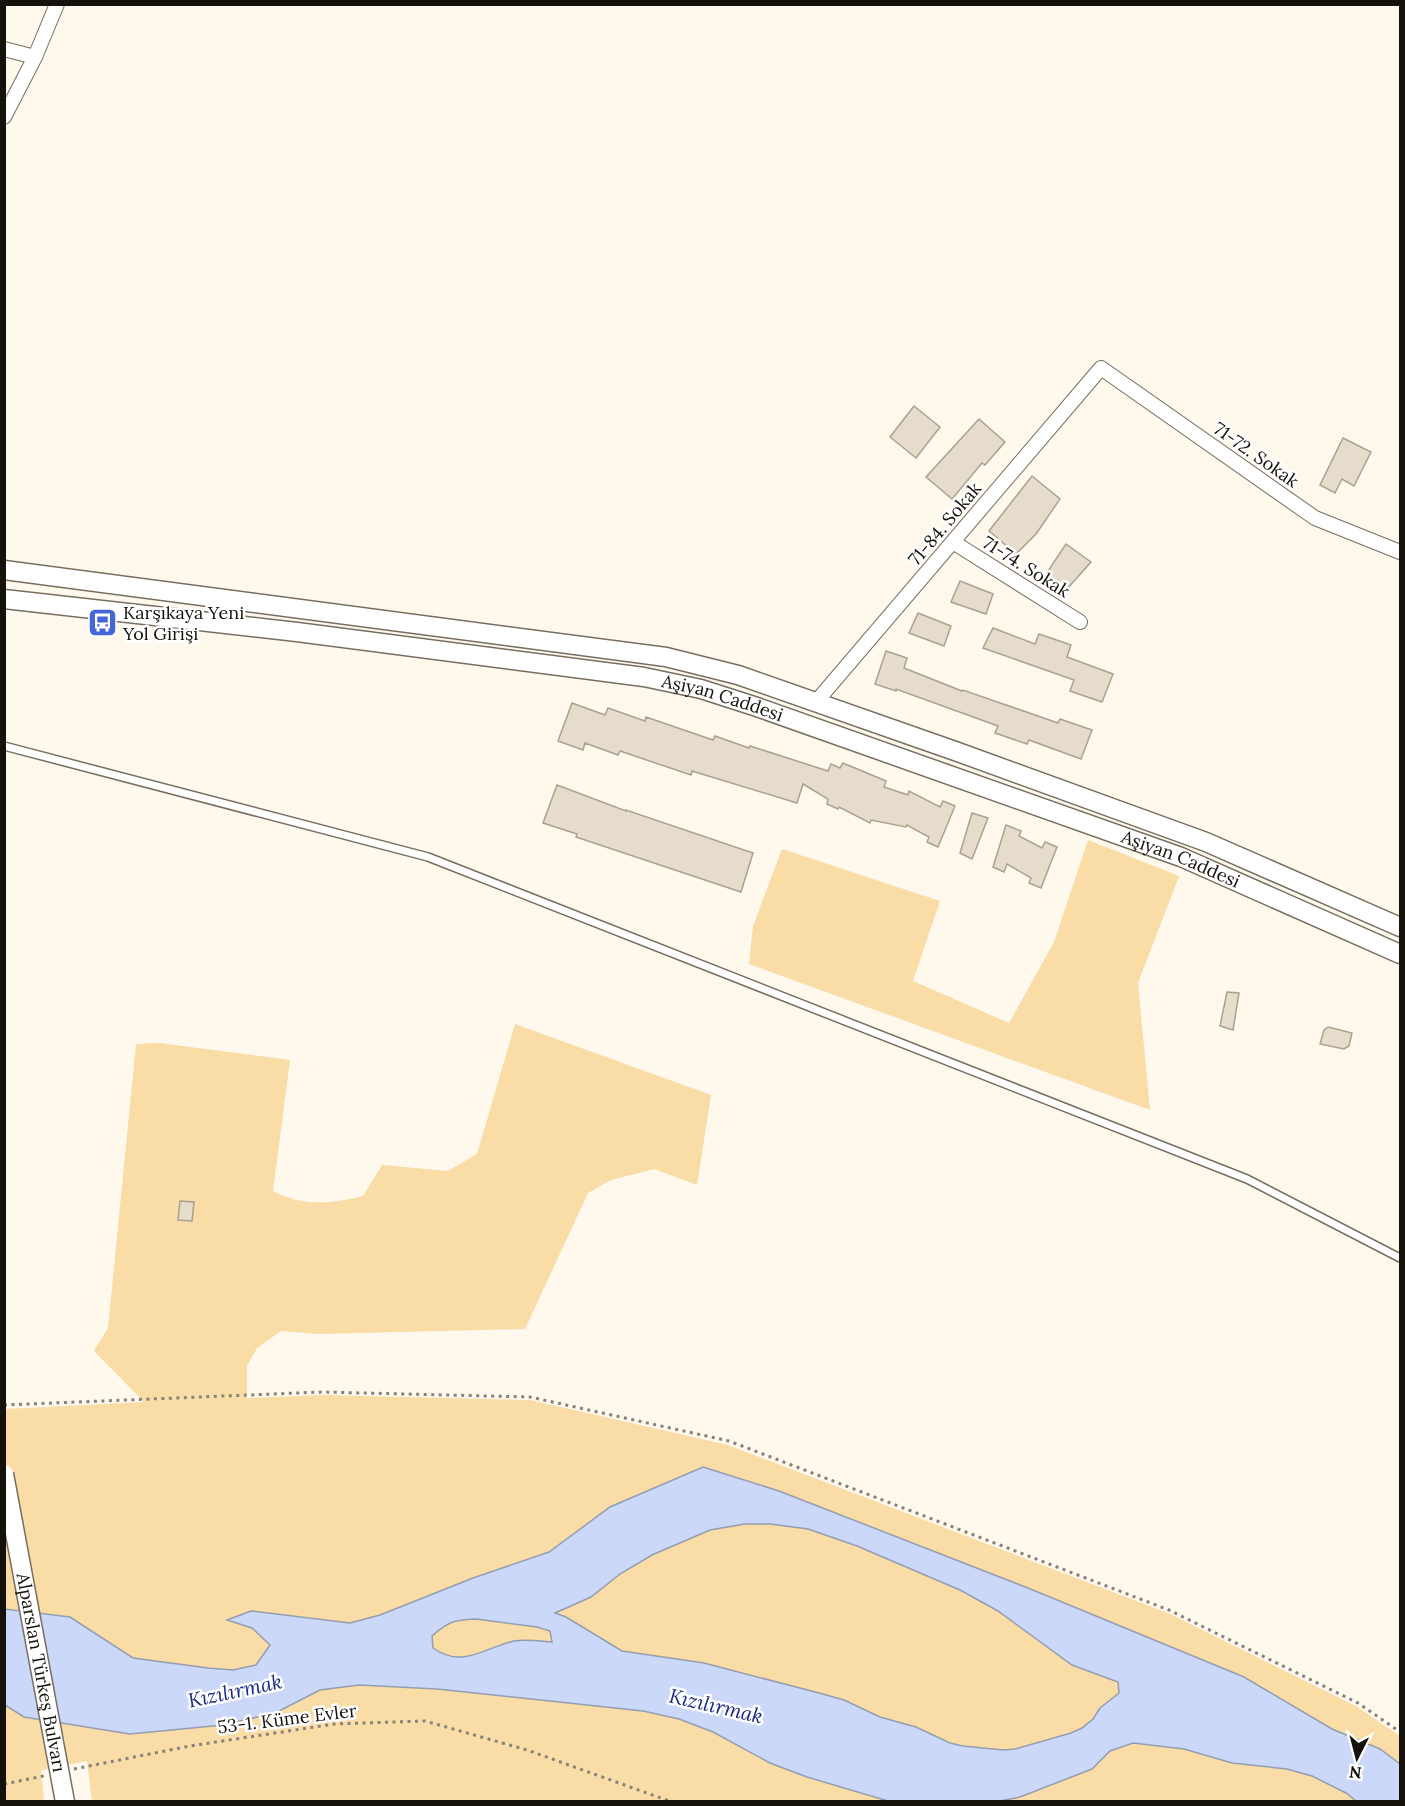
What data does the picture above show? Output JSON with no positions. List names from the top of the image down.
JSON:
{
  "streets": {
    "street": [
      "71-72. Sokak",
      "71-84. Sokak",
      "71-74. Sokak",
      "Aşiyan Caddesi",
      "Alparslan Türkeş Bulvarı"
    ],
    "path": ["53-1. Küme Evler"]
  },
  "crossings": [
    ["71-72. Sokak", "71-84. Sokak"],
    ["71-84. Sokak", "71-74. Sokak"],
    ["71-84. Sokak", "Aşiyan Caddesi"]
  ],
  "water": ["Kızılırmak"],
  "places": {
    "bus stop": ["Karşıkaya Yeni Yol Girişi"]
  },
  "north": "bottom"
}
